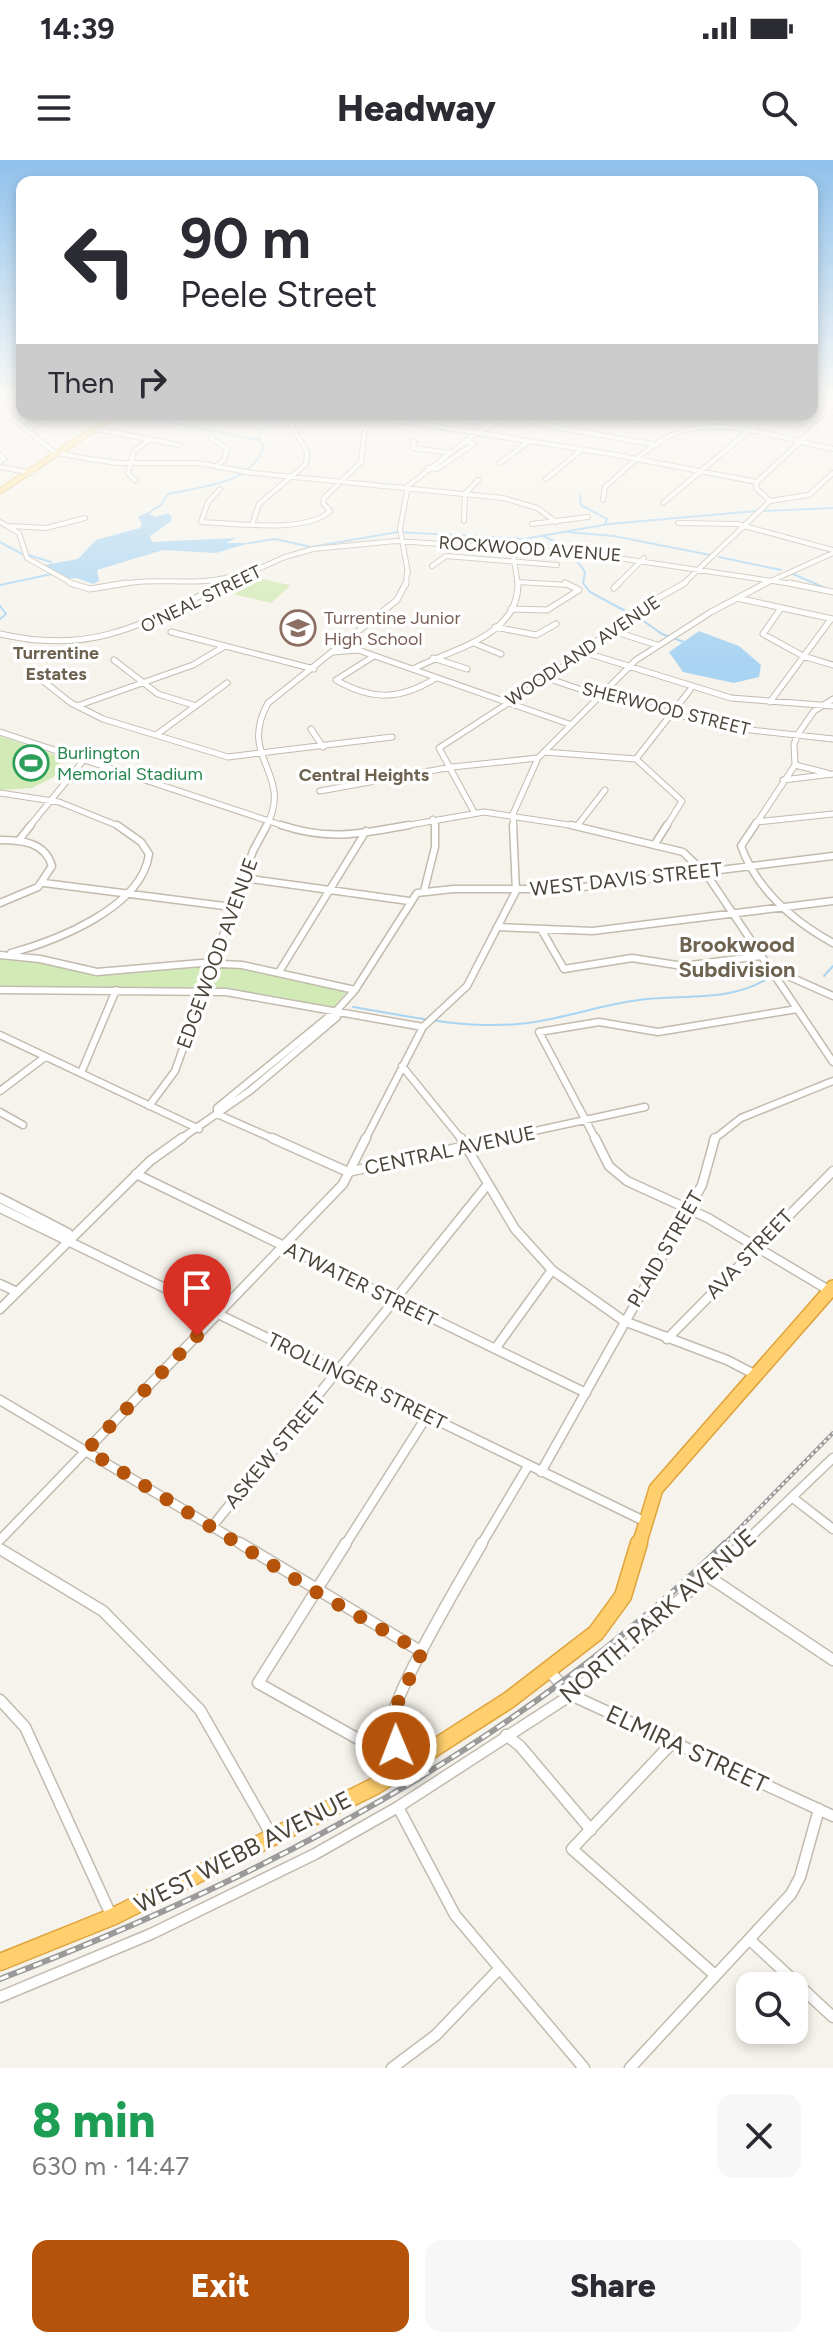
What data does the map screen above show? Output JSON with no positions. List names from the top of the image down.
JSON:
{
  "streets": {
    "highway": ["WEST WEBB AVENUE"],
    "street": [
      "ROCKWOOD AVENUE",
      "O'NEAL STREET",
      "WOODLAND AVENUE",
      "SHERWOOD STREET",
      "WEST DAVIS STREET",
      "EDGEWOOD AVENUE",
      "CENTRAL AVENUE",
      "PLAID STREET",
      "AVA STREET",
      "ATWATER STREET",
      "TROLLINGER STREET",
      "ASKEW STREET",
      "NORTH PARK AVENUE",
      "ELMIRA STREET"
    ]
  },
  "crossings": [
    ["ROCKWOOD AVENUE", "O'NEAL STREET"],
    ["ROCKWOOD AVENUE", "WOODLAND AVENUE"],
    ["WOODLAND AVENUE", "SHERWOOD STREET"],
    ["PLAID STREET", "ATWATER STREET"],
    ["PLAID STREET", "TROLLINGER STREET"],
    ["ATWATER STREET", "ASKEW STREET"],
    ["TROLLINGER STREET", "ASKEW STREET"],
    ["TROLLINGER STREET", "WEST WEBB AVENUE"],
    ["NORTH PARK AVENUE", "ELMIRA STREET"],
    ["ELMIRA STREET", "WEST WEBB AVENUE"]
  ],
  "districts": ["Turrentine Estates", "Central Heights", "Brookwood Subdivision"],
  "places": {
    "school or university": ["Turrentine Junior High School"],
    "sports": ["Burlington Memorial Stadium"]
  },
  "page": {
    "status": "14:39",
    "header": "Headway",
    "turn": ["90 m", "Peele Street"],
    "then": "Then",
    "heading": ["8 min", "630 m · 14:47"],
    "buttons": ["Exit", "Share"]
  }
}
